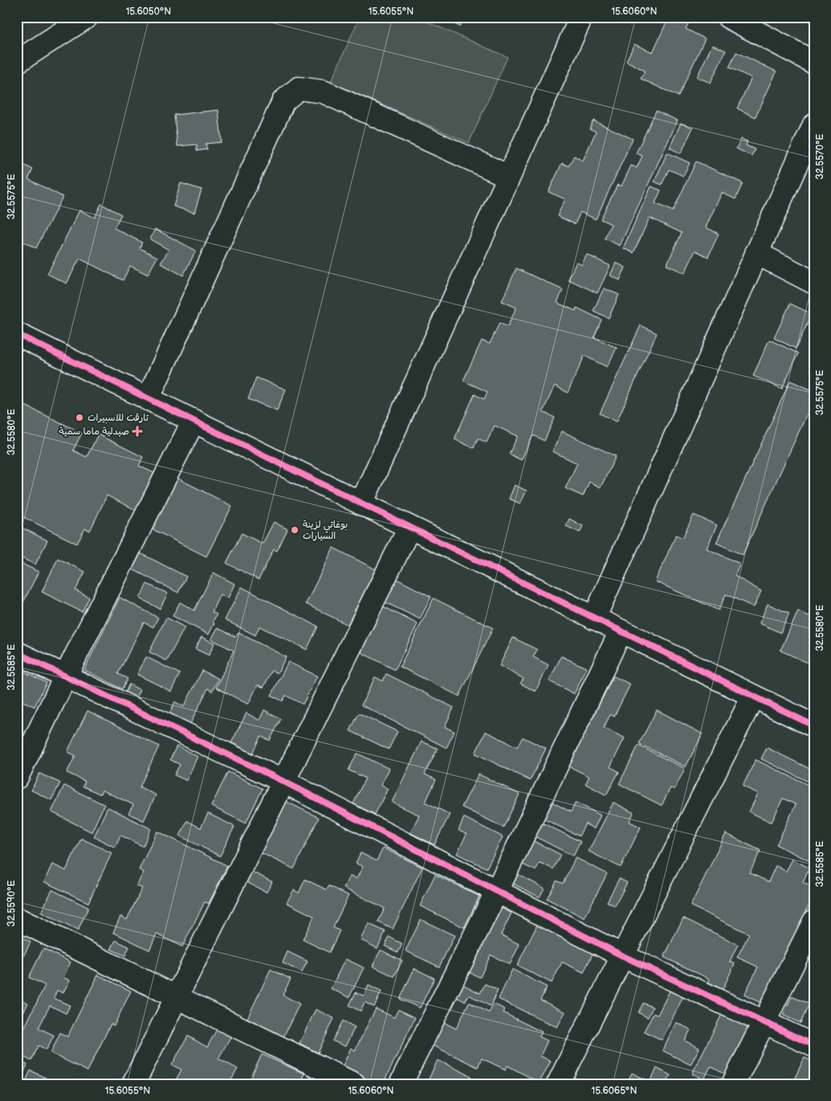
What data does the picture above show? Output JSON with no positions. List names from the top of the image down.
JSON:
{
  "places": {
    "other": ["تارقت للاسبيرات", "بوغاتي لزينة السيارات"],
    "health": ["صيدلية ماما سمية"]
  },
  "coordinates": [
    "15.6050°N",
    "15.6055°N",
    "15.6060°N",
    "32.5570°E",
    "32.5575°E",
    "32.5580°E",
    "32.5585°E",
    "32.5590°E",
    "15.6065°N"
  ]
}
